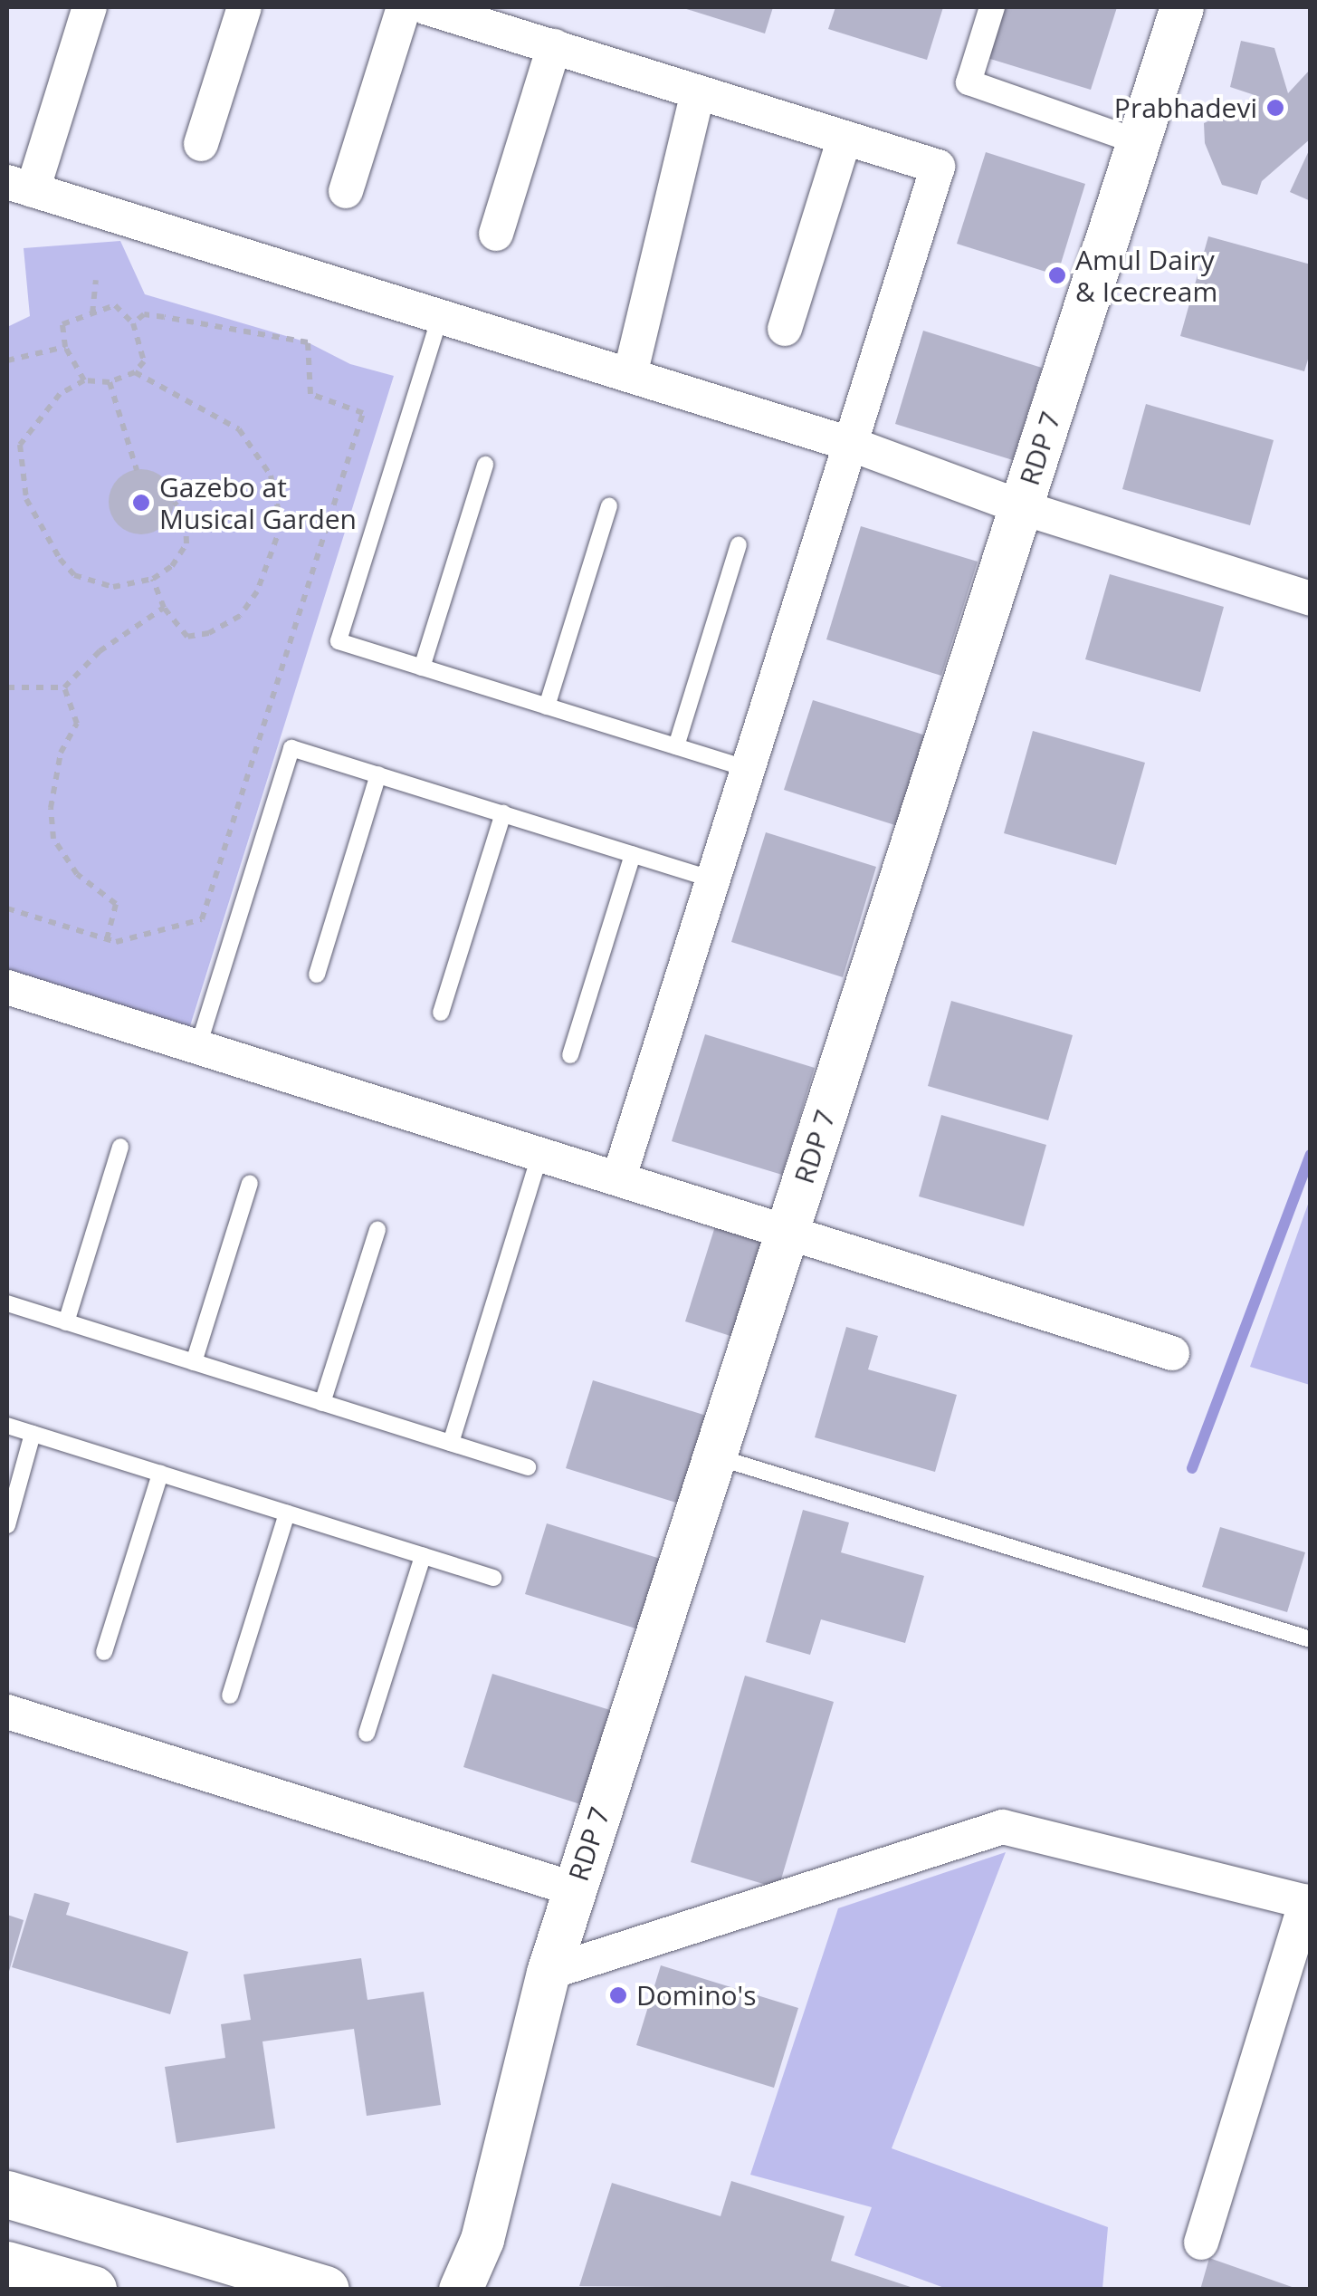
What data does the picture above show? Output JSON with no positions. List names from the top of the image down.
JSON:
{
  "streets": {
    "street": ["RDP 7"]
  },
  "places": [
    "Prabhadevi",
    "Amul Dairy & Icecream",
    "Gazebo at Musical Garden",
    "Domino's"
  ]
}
